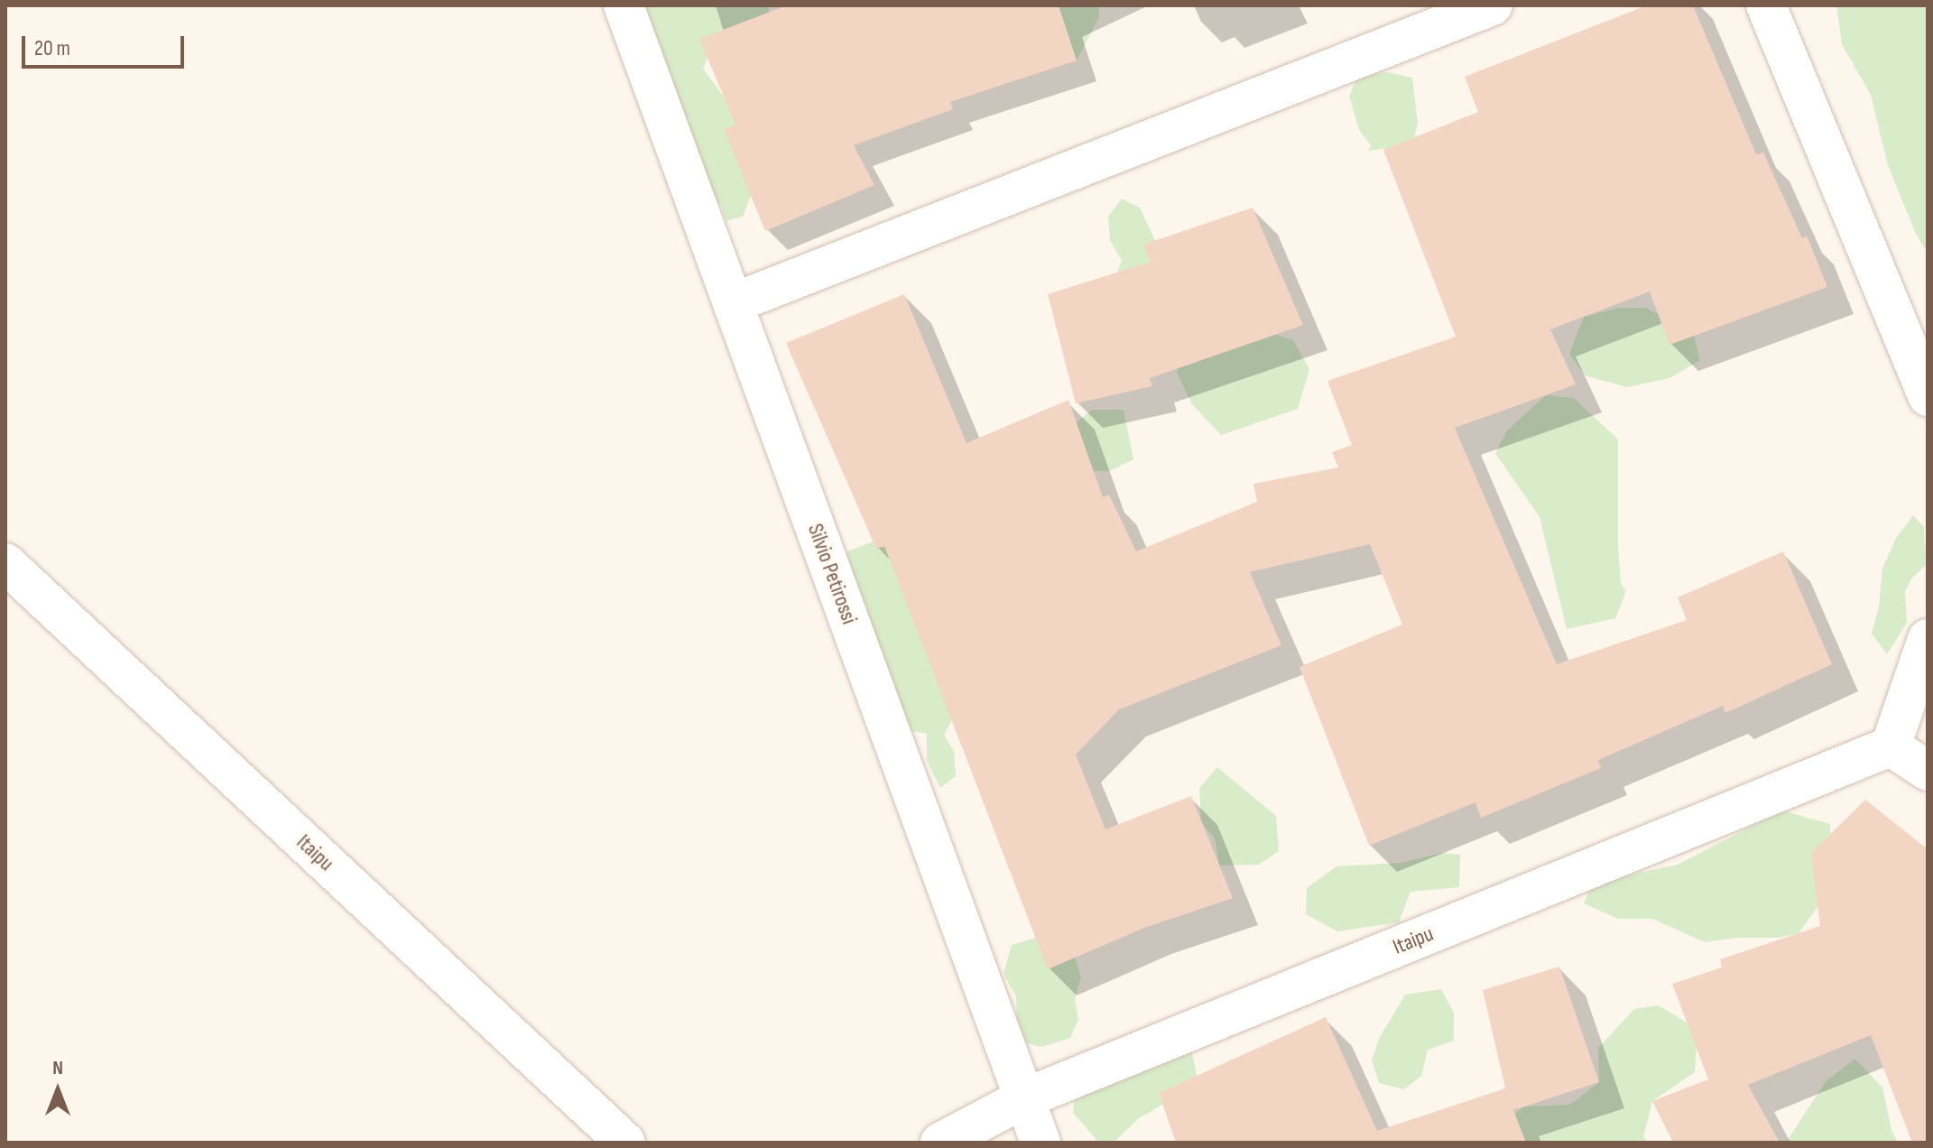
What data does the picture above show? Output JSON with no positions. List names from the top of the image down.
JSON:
{
  "streets": {
    "street": ["Silvio Petirossi", "Itaipu"]
  },
  "crossings": [
    ["Silvio Petirossi", "Itaipu"]
  ],
  "scale_bar": "20 m",
  "north": "top"
}
